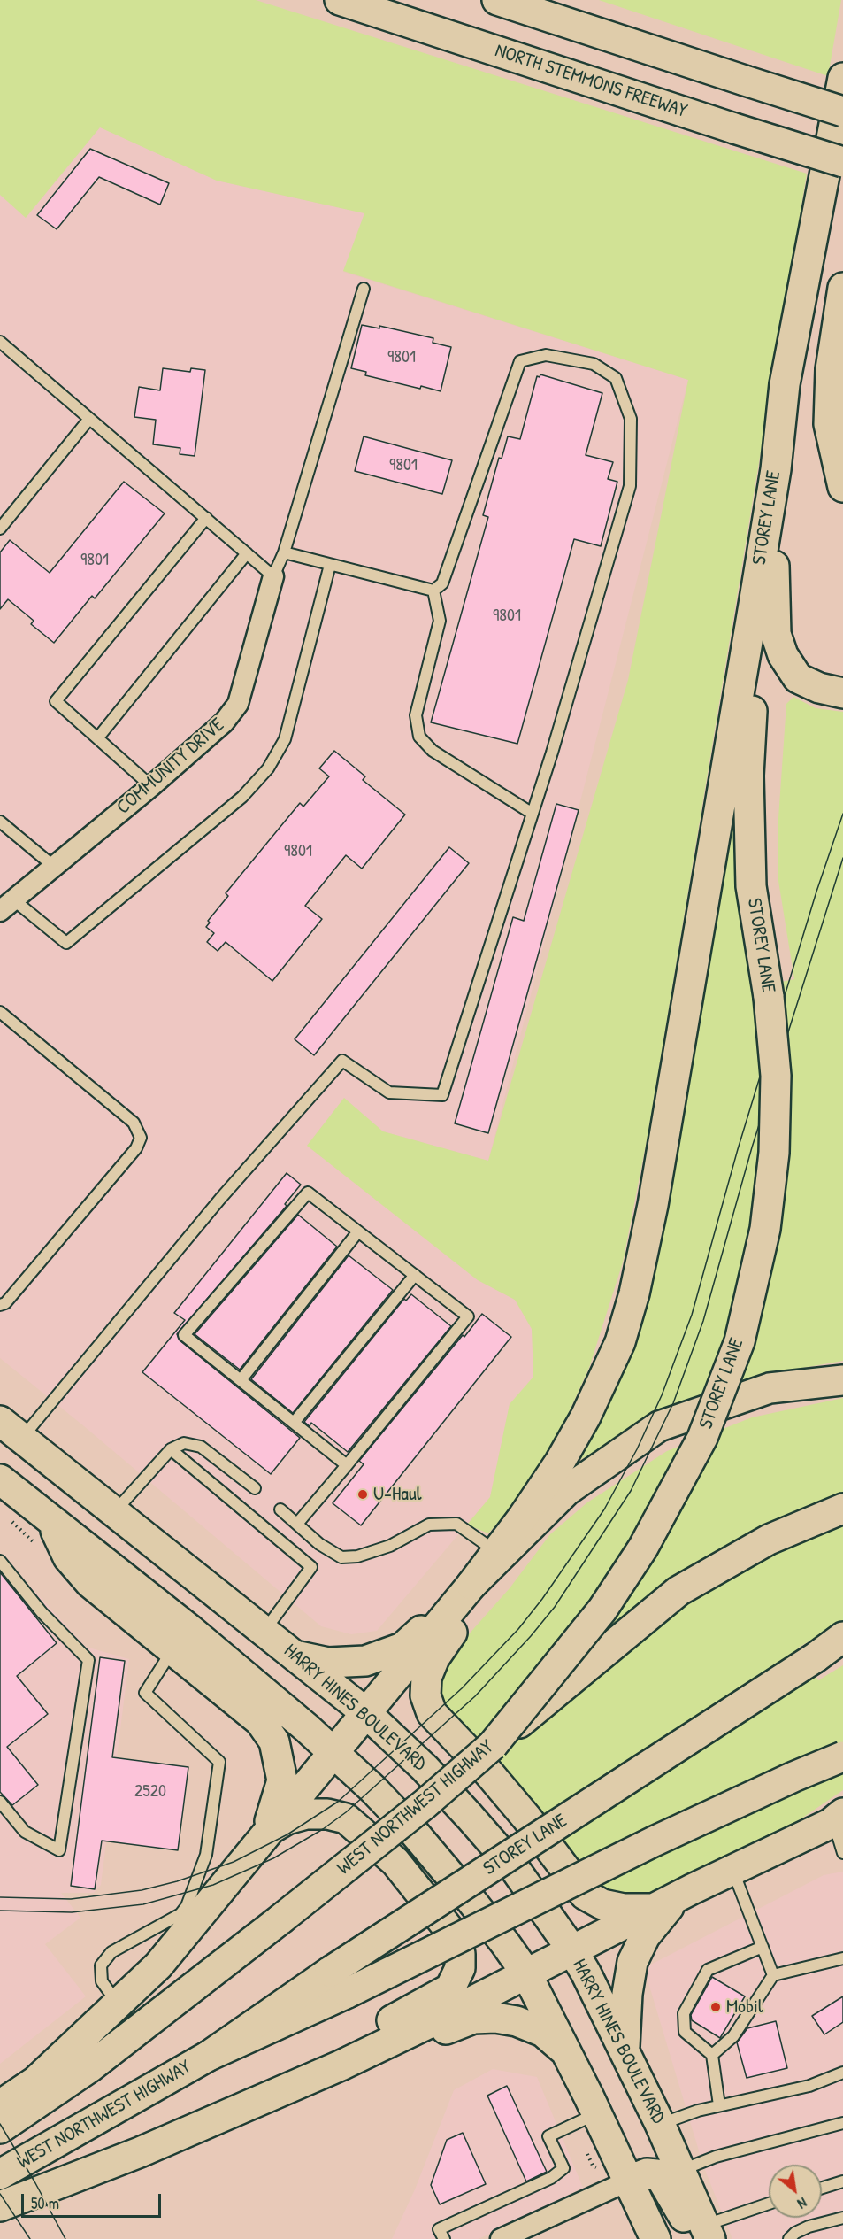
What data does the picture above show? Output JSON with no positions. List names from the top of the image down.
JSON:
{
  "streets": {
    "main road": [
      "NORTH STEMMONS FREEWAY",
      "STOREY LANE",
      "HARRY HINES BOULEVARD",
      "WEST NORTHWEST HIGHWAY"
    ],
    "street": ["COMMUNITY DRIVE"]
  },
  "crossings": [
    ["STOREY LANE", "WEST NORTHWEST HIGHWAY"]
  ],
  "places": ["U-Haul", "Mobil"],
  "house_numbers": [
    "9801",
    "9801",
    "9801",
    "9801",
    "9801",
    "2520"
  ],
  "scale_bar": "50 m",
  "north": "bottom right"
}
